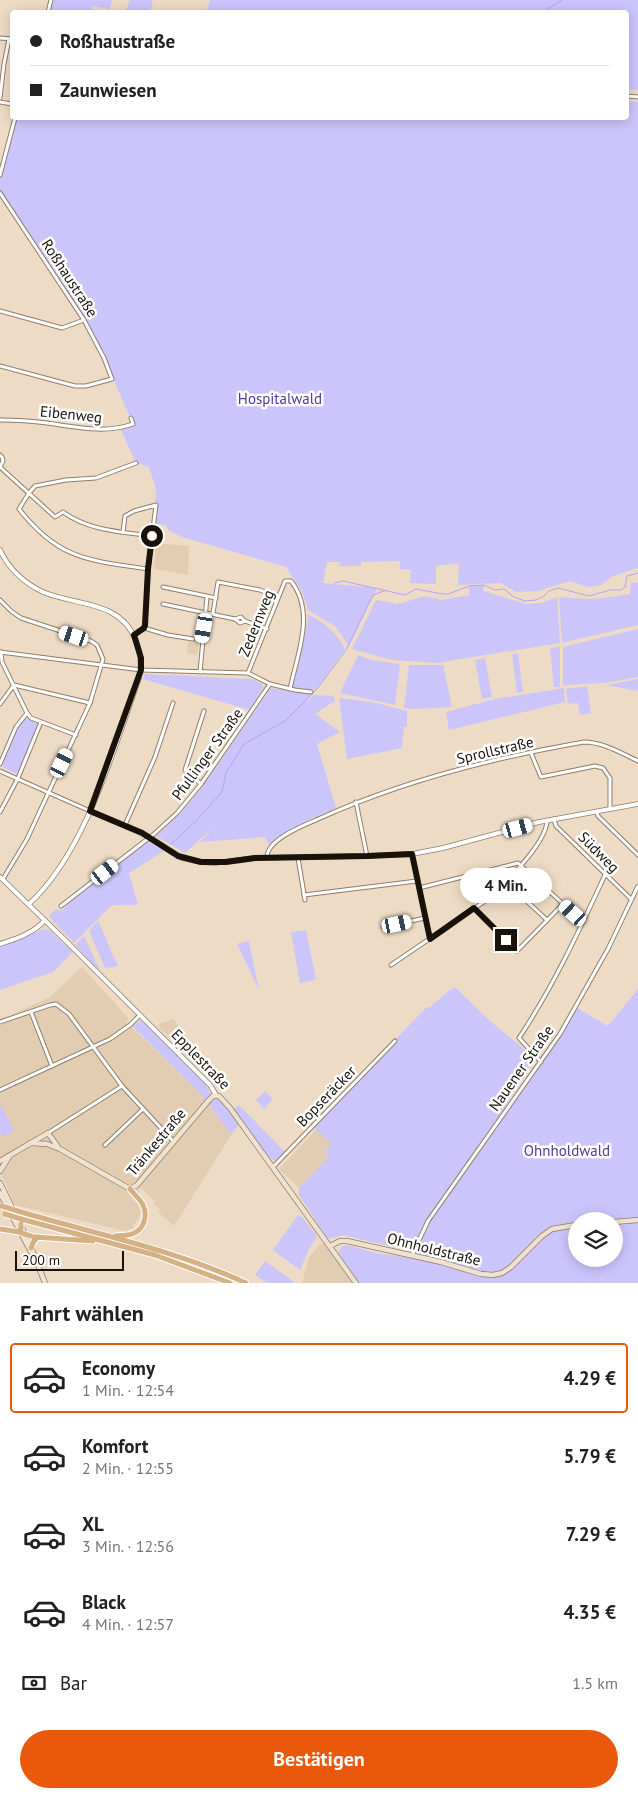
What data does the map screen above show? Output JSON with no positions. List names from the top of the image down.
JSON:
{
  "streets": {
    "main road": ["Epplestraße", "Tränkestraße", "Ohnholdstraße"],
    "street": [
      "Roßhaustraße",
      "Eibenweg",
      "Zedernweg",
      "Sprollstraße",
      "Pfullinger Straße",
      "Südweg",
      "Nauener Straße",
      "Bopseräcker"
    ]
  },
  "crossings": [
    ["Südweg", "Nauener Straße"],
    ["Epplestraße", "Bopseräcker"],
    ["Epplestraße", "Tränkestraße"],
    ["Epplestraße", "Ohnholdstraße"],
    ["Nauener Straße", "Ohnholdstraße"]
  ],
  "parks": ["Hospitalwald", "Ohnholdwald"],
  "scale_bar": "200 m",
  "page": {
    "banner": ["Roßhaustraße", "Zaunwiesen"],
    "bubble": "4 Min.",
    "scale": "200 m",
    "heading": "Fahrt wählen",
    "list": [
      {
        "name": "Economy",
        "note": "1 Min. · 12:54",
        "value": "4.29 €"
      },
      {
        "name": "Komfort",
        "note": "2 Min. · 12:55",
        "value": "5.79 €"
      },
      {
        "name": "XL",
        "note": "3 Min. · 12:56",
        "value": "7.29 €"
      },
      {
        "name": "Black",
        "note": "4 Min. · 12:57",
        "value": "4.35 €"
      }
    ],
    "pay": ["Bar", "1.5 km"],
    "buttons": "Bestätigen"
  }
}
